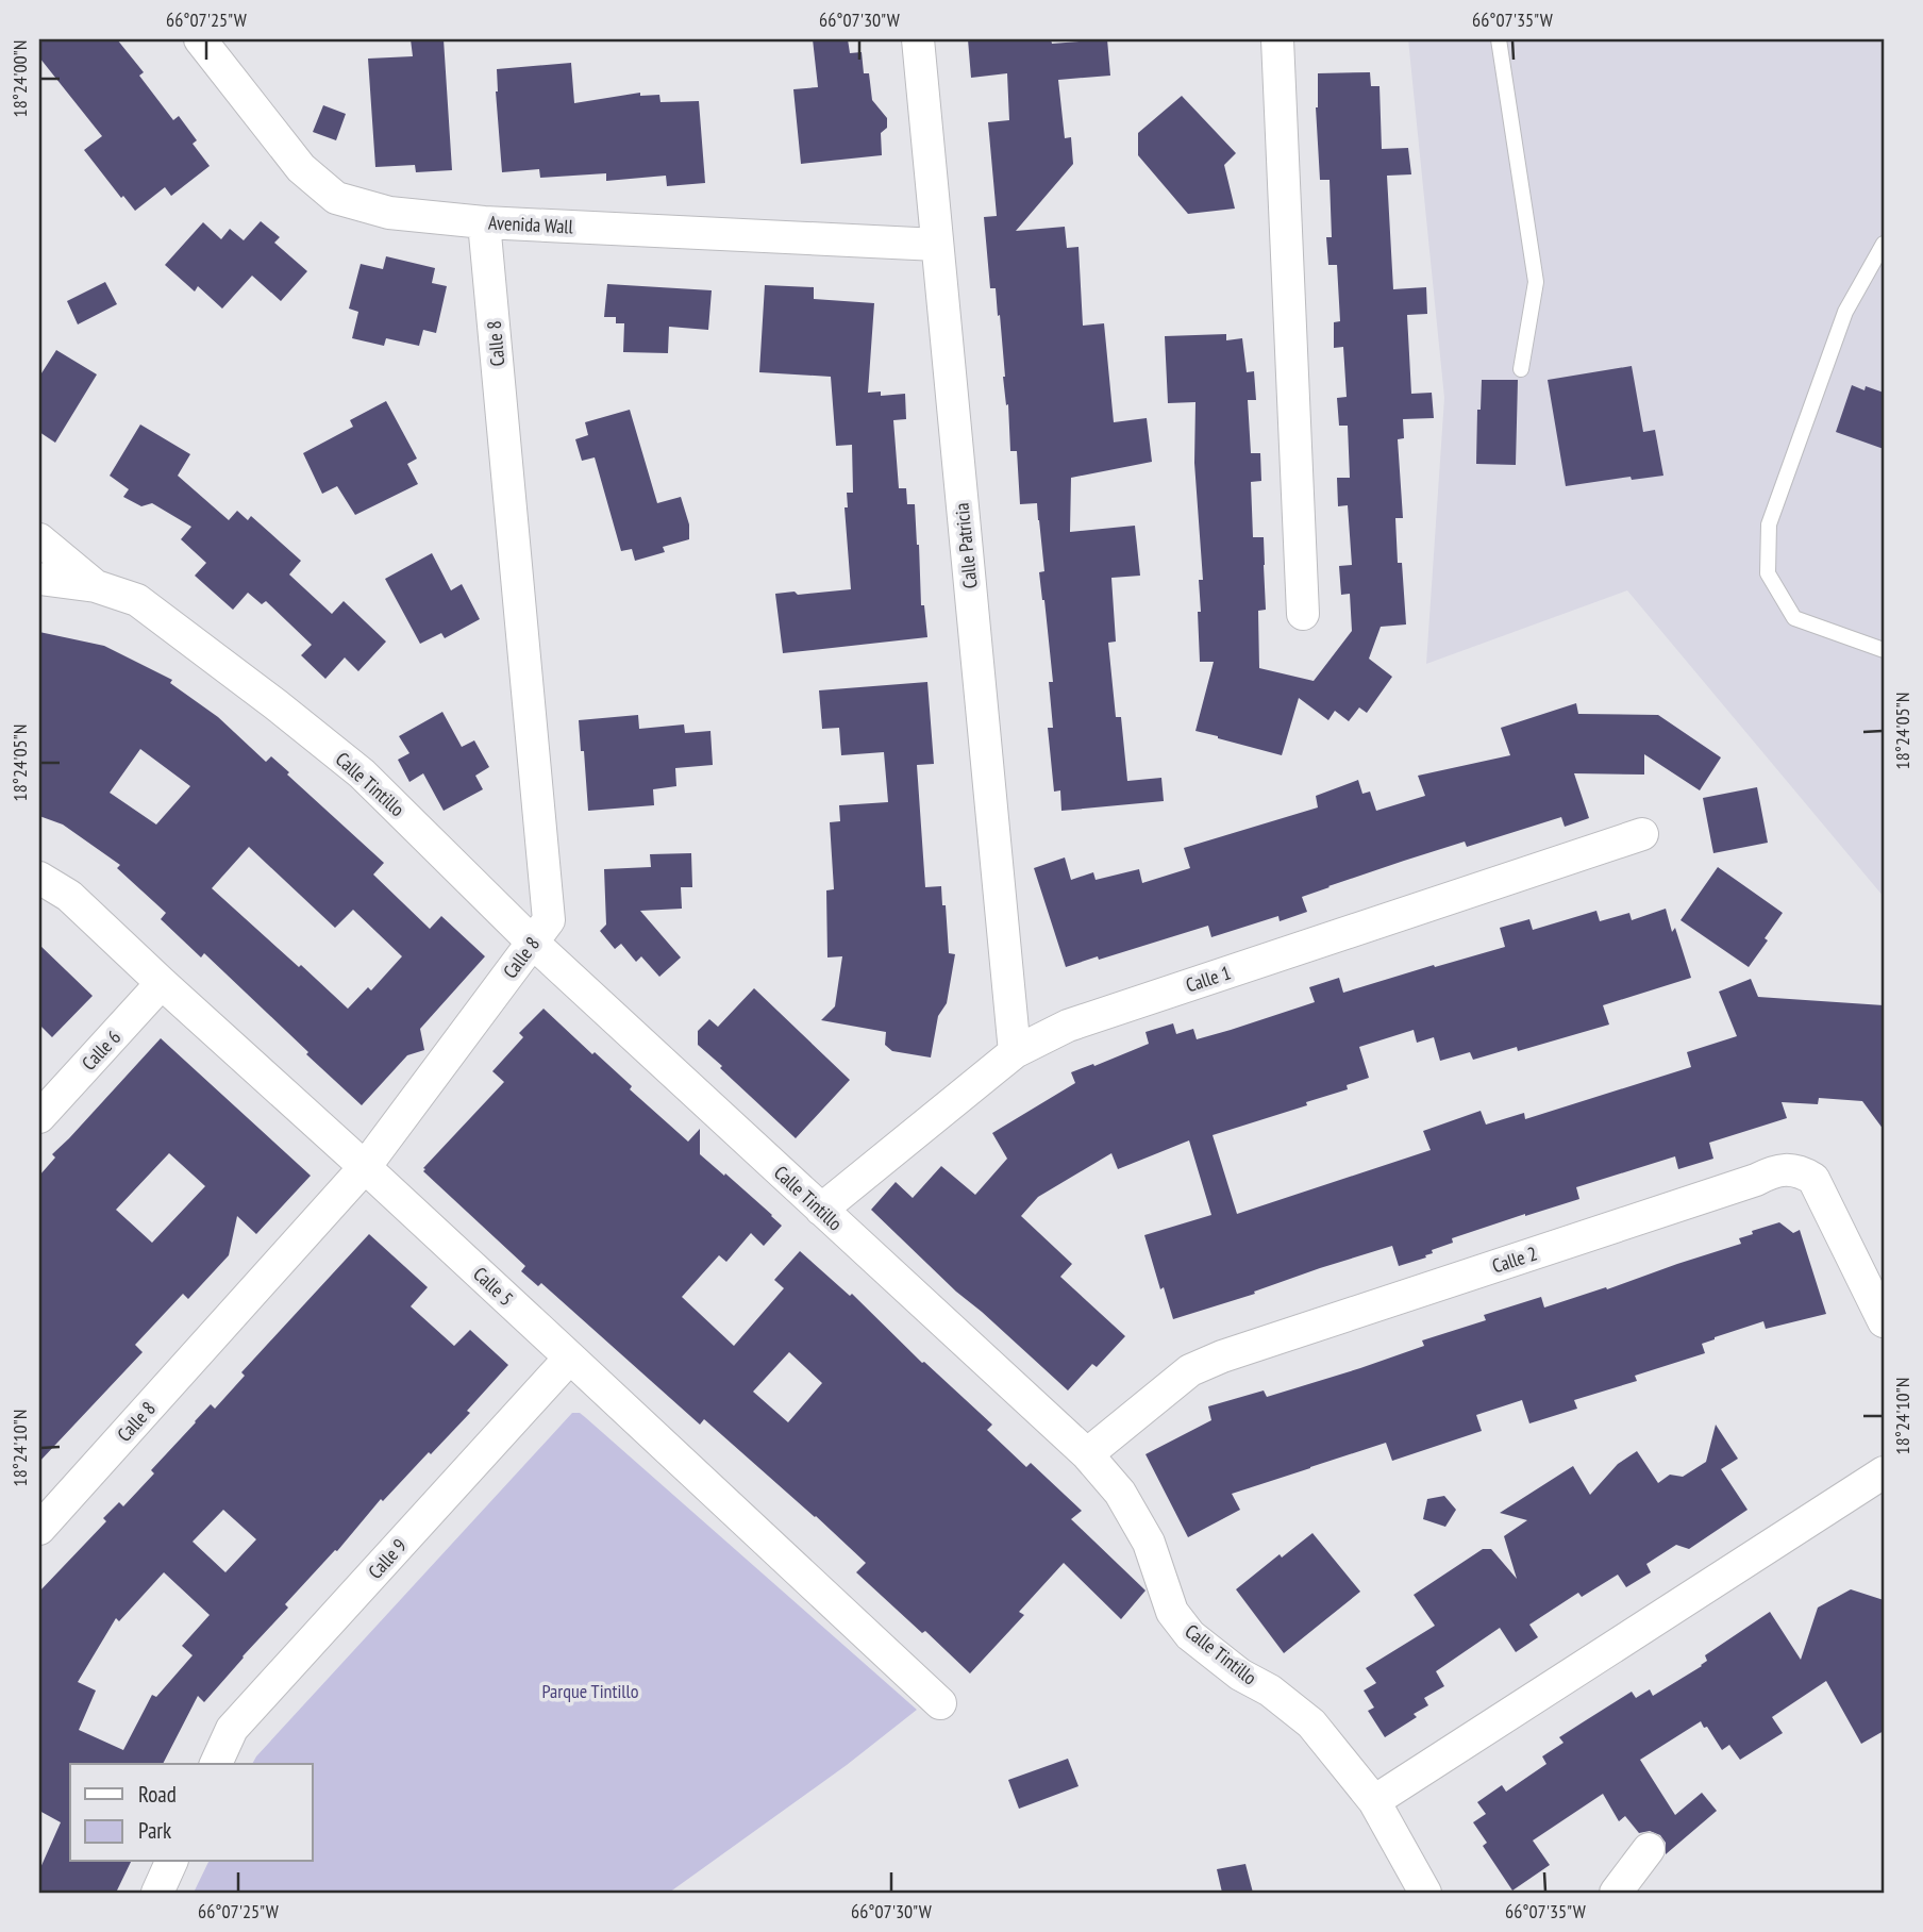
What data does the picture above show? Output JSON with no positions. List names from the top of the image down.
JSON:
{
  "streets": {
    "street": [
      "Avenida Wall",
      "Calle 8",
      "Calle Patricia",
      "Calle Tintillo",
      "Calle 1",
      "Calle 6",
      "Calle 2",
      "Calle 5",
      "Calle 9"
    ]
  },
  "crossings": [
    ["Avenida Wall", "Calle 8"],
    ["Avenida Wall", "Calle Patricia"],
    ["Calle 8", "Calle Tintillo"],
    ["Calle 8", "Calle 5"],
    ["Calle Patricia", "Calle 1"],
    ["Calle Tintillo", "Calle 1"],
    ["Calle Tintillo", "Calle 2"],
    ["Calle 6", "Calle 5"],
    ["Calle 5", "Calle 9"]
  ],
  "parks": ["Parque Tintillo"],
  "legend": ["Road", "Park"],
  "coordinates": [
    "66°07'25\"W",
    "66°07'30\"W",
    "66°07'35\"W",
    "18°24'00\"N",
    "18°24'05\"N",
    "18°24'10\"N"
  ]
}
